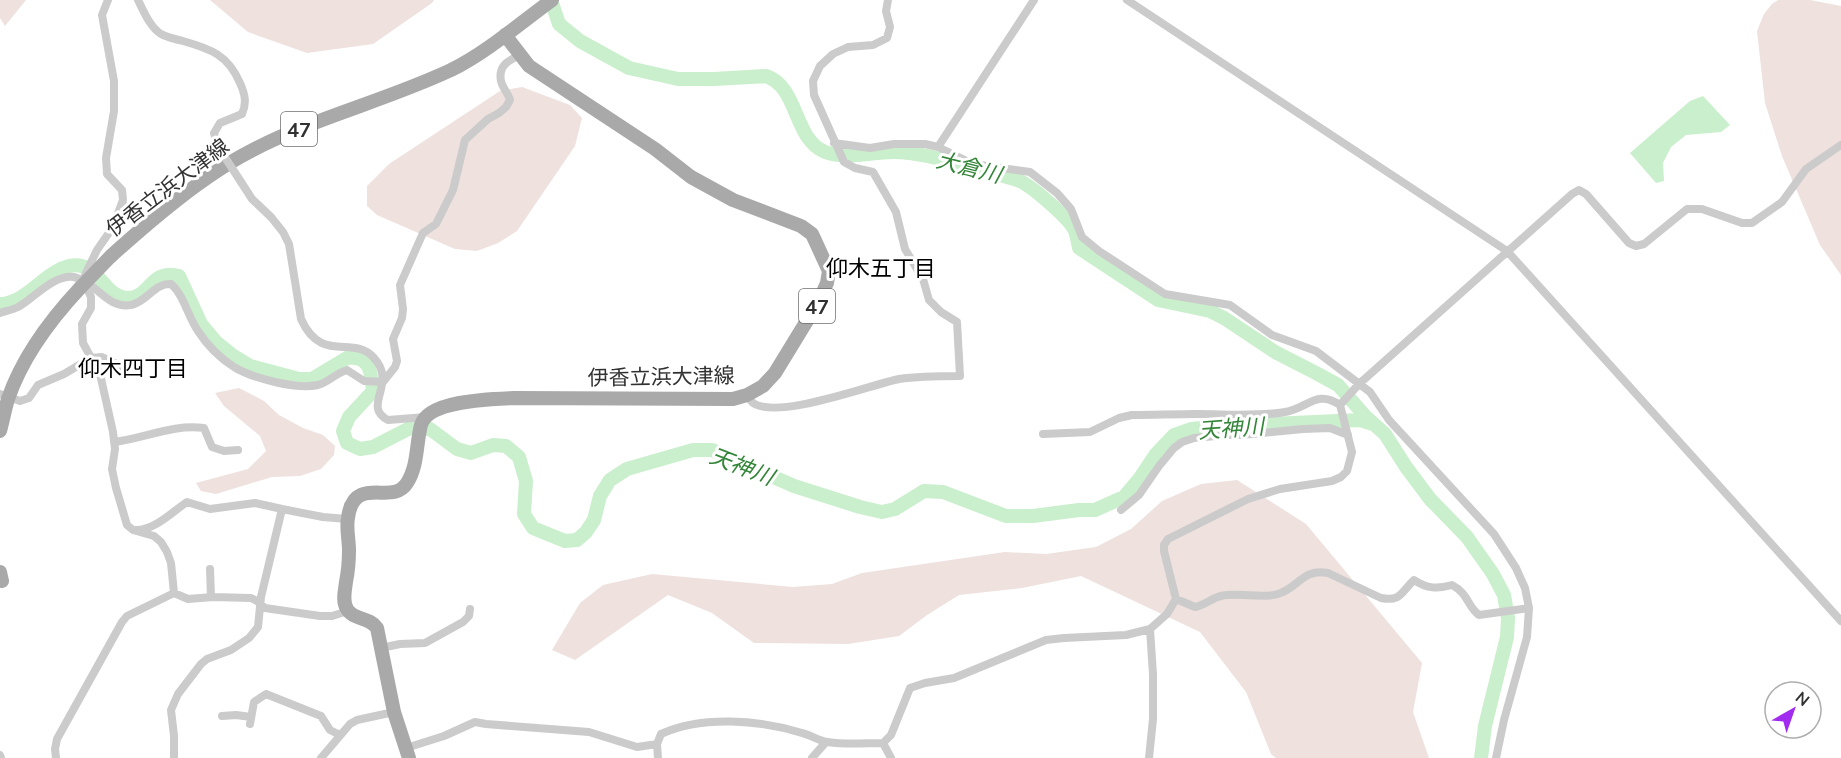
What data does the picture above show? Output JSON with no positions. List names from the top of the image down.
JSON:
{
  "streets": {
    "main road": ["47", "伊香立浜大津線"]
  },
  "districts": ["仰木五丁目", "仰木四丁目"],
  "water": ["大倉川", "天神川"],
  "north": "top right"
}
